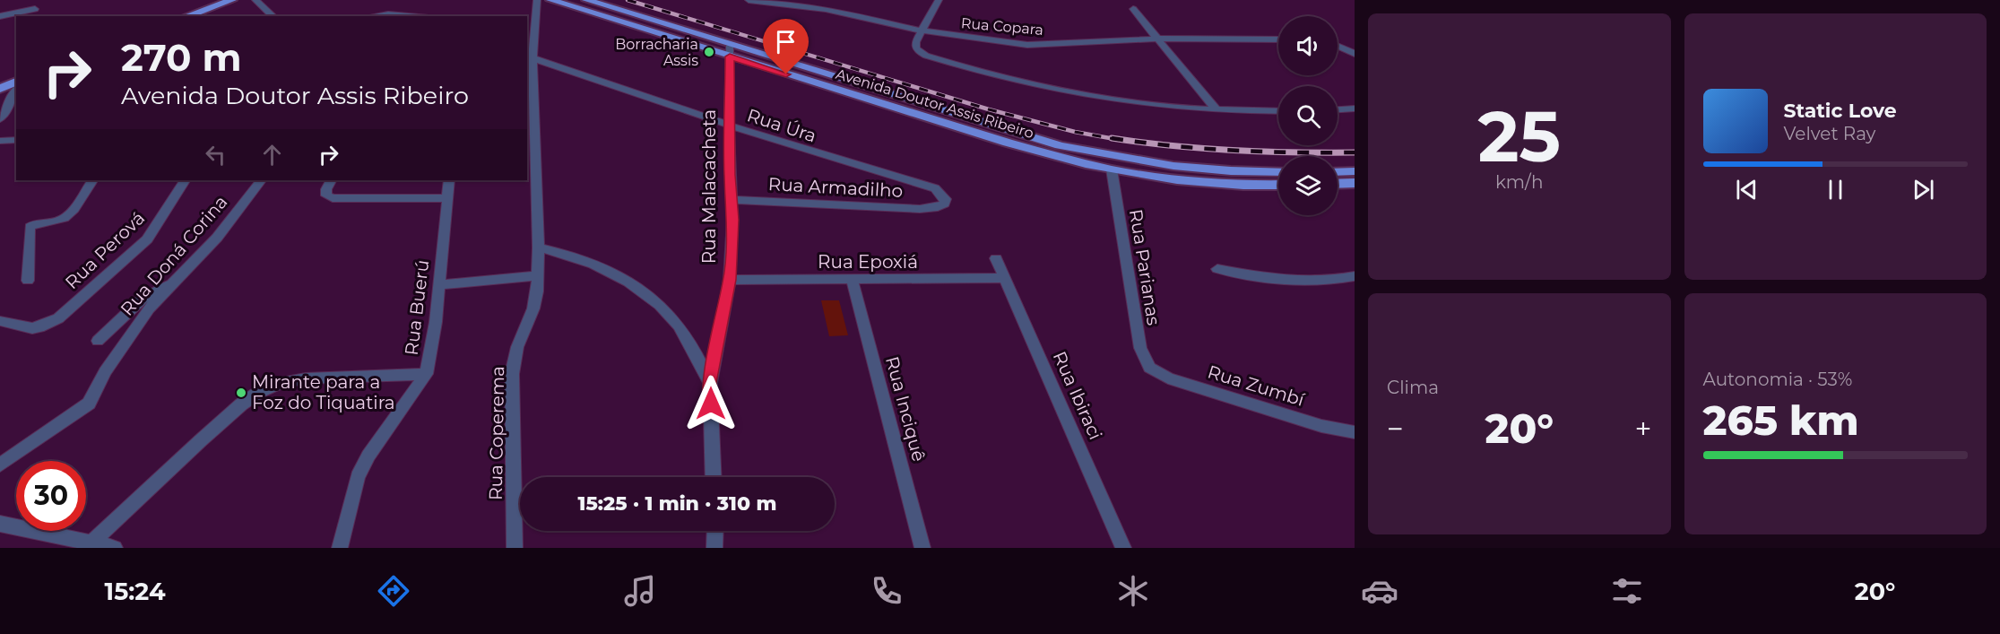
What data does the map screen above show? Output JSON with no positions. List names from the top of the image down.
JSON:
{
  "streets": {
    "main road": ["Avenida Doutor Assis Ribeiro"],
    "street": [
      "Rua Copara",
      "Rua Úra",
      "Rua Malacacheta",
      "Rua Armadilho",
      "Rua Perová",
      "Rua Doná Corina",
      "Rua Epoxiá",
      "Rua Parianas",
      "Rua Buerú",
      "Rua Zumbí",
      "Rua Ibiraci",
      "Rua Inciquê",
      "Rua Coperema"
    ]
  },
  "crossings": [
    ["Avenida Doutor Assis Ribeiro", "Rua Malacacheta"],
    ["Avenida Doutor Assis Ribeiro", "Rua Parianas"],
    ["Rua Úra", "Rua Malacacheta"],
    ["Rua Úra", "Rua Armadilho"],
    ["Rua Úra", "Rua Coperema"],
    ["Rua Malacacheta", "Rua Armadilho"],
    ["Rua Malacacheta", "Rua Epoxiá"],
    ["Rua Epoxiá", "Rua Ibiraci"],
    ["Rua Epoxiá", "Rua Inciquê"],
    ["Rua Parianas", "Rua Zumbí"]
  ],
  "places": ["Borracharia Assis", "Mirante para a Foz do Tiquatira"],
  "page": {
    "tile": [
      ["25", "km/h"],
      "Clima",
      ["Autonomia · 53%", "265 km"]
    ],
    "turn": ["270 m", "Avenida Doutor Assis Ribeiro"],
    "song": ["Static Love", "Velvet Ray"],
    "heat": ["−", "20°", "+"],
    "limit": "30",
    "trip": "15:25 · 1 min · 310 m",
    "tabs": ["15:24", "20°"]
  }
}
